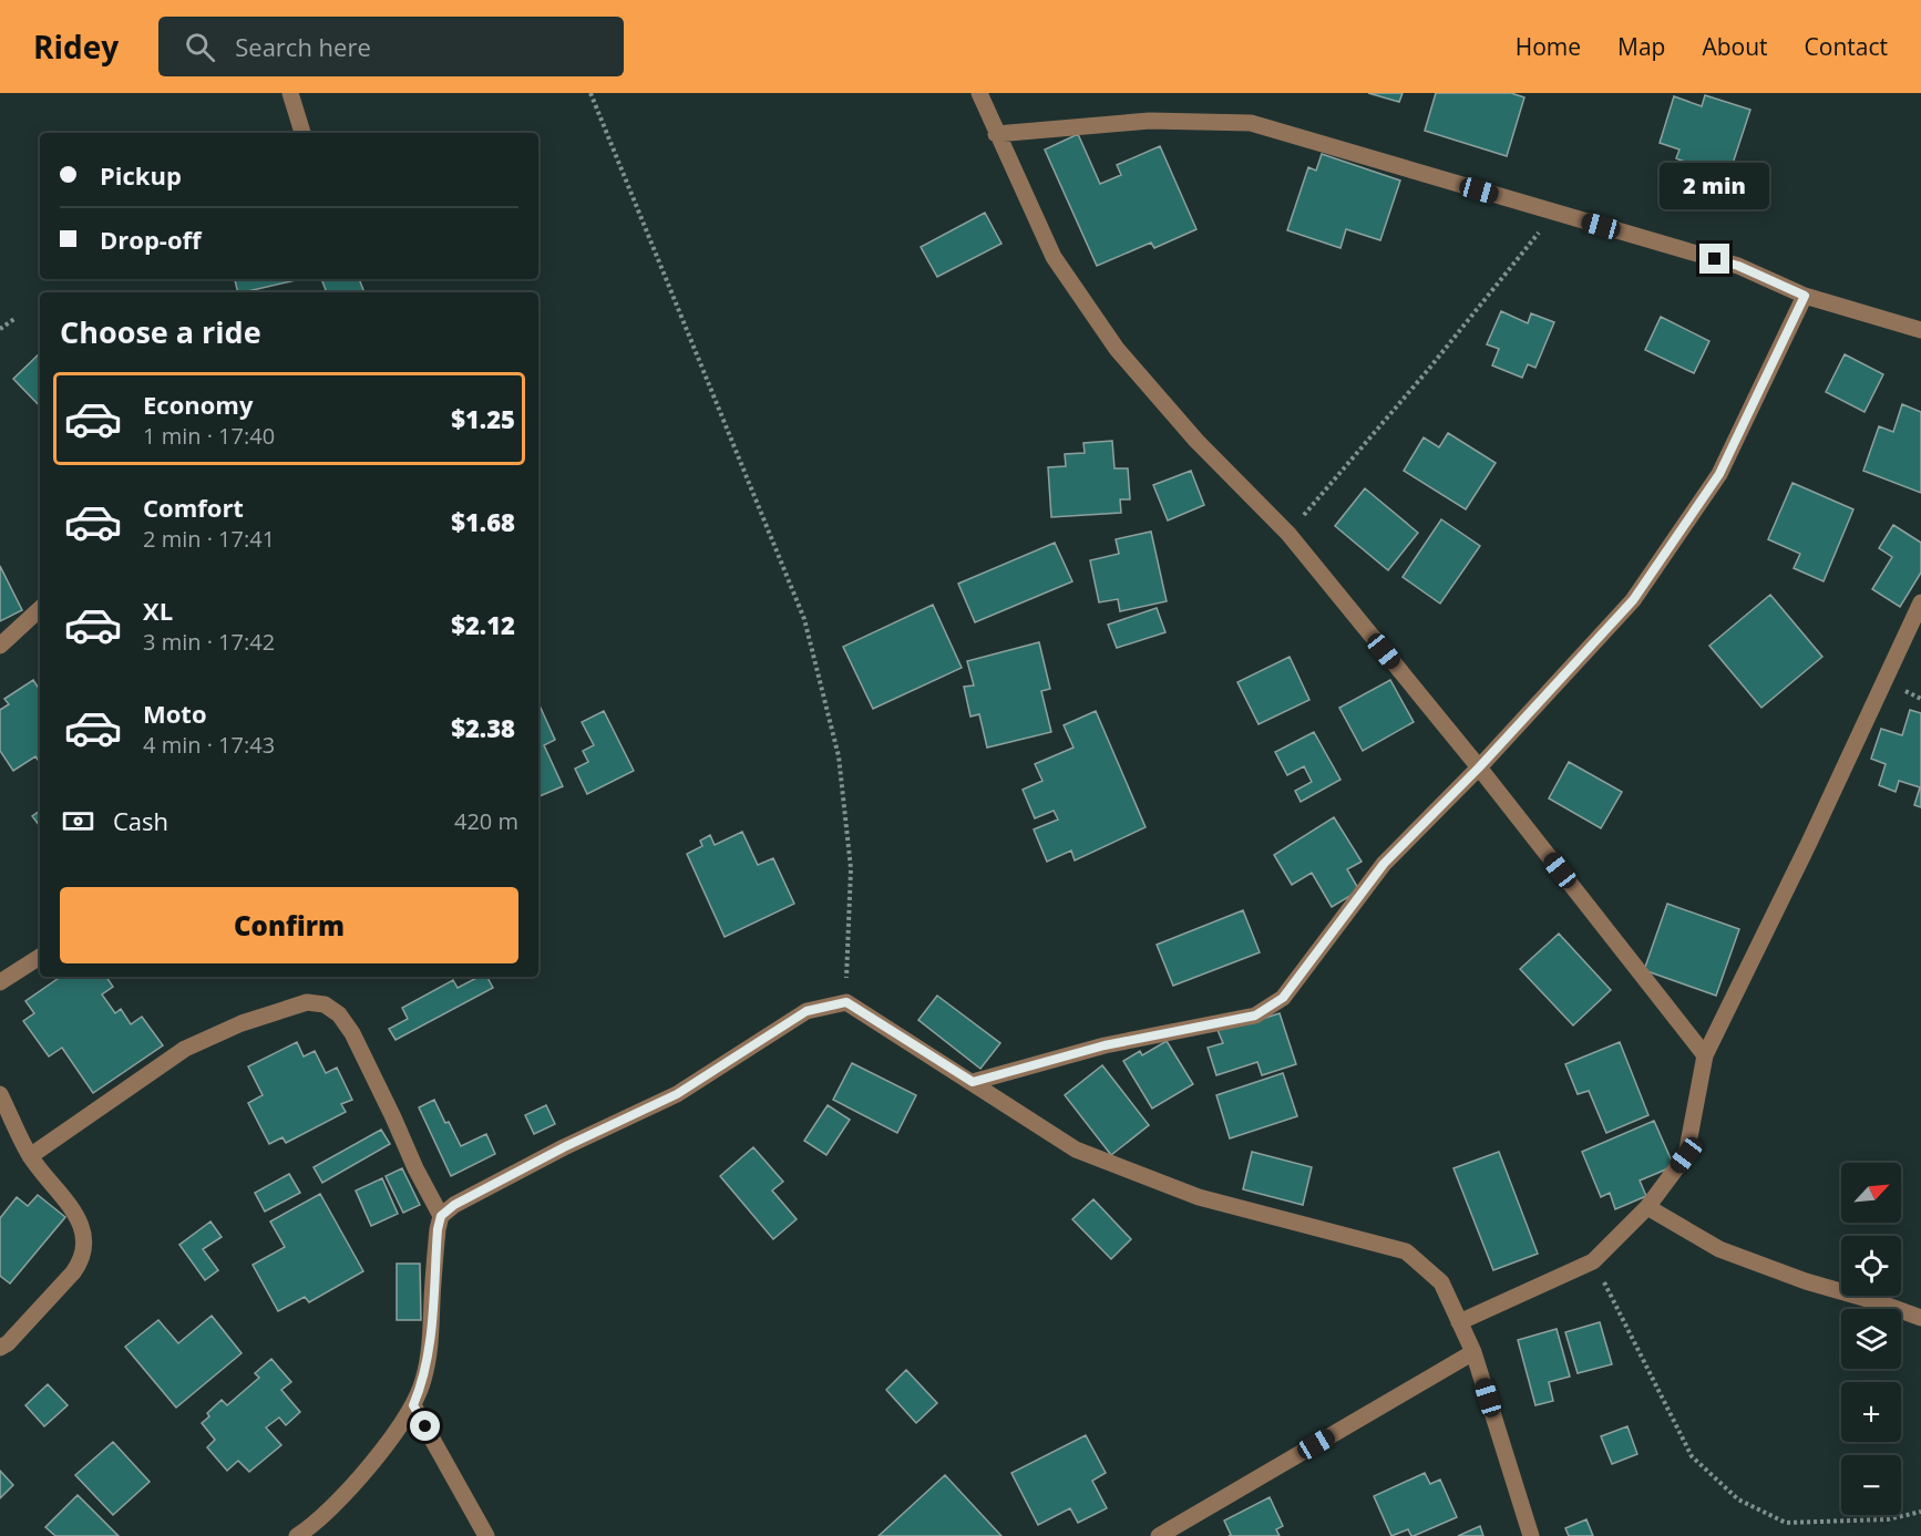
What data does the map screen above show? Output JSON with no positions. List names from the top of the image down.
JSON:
{
  "north": "top right",
  "page": {
    "header": "Ridey",
    "search": "Search here",
    "nav": [
      "Home",
      "Map",
      "About",
      "Contact"
    ],
    "banner": ["Pickup", "Drop-off"],
    "bubble": "2 min",
    "heading": "Choose a ride",
    "list": [
      {
        "name": "Economy",
        "note": "1 min · 17:40",
        "value": "$1.25"
      },
      {
        "name": "Comfort",
        "note": "2 min · 17:41",
        "value": "$1.68"
      },
      {
        "name": "XL",
        "note": "3 min · 17:42",
        "value": "$2.12"
      },
      {
        "name": "Moto",
        "note": "4 min · 17:43",
        "value": "$2.38"
      }
    ],
    "pay": ["Cash", "420 m"],
    "buttons": "Confirm",
    "map_buttons": ["+", "−"]
  }
}
